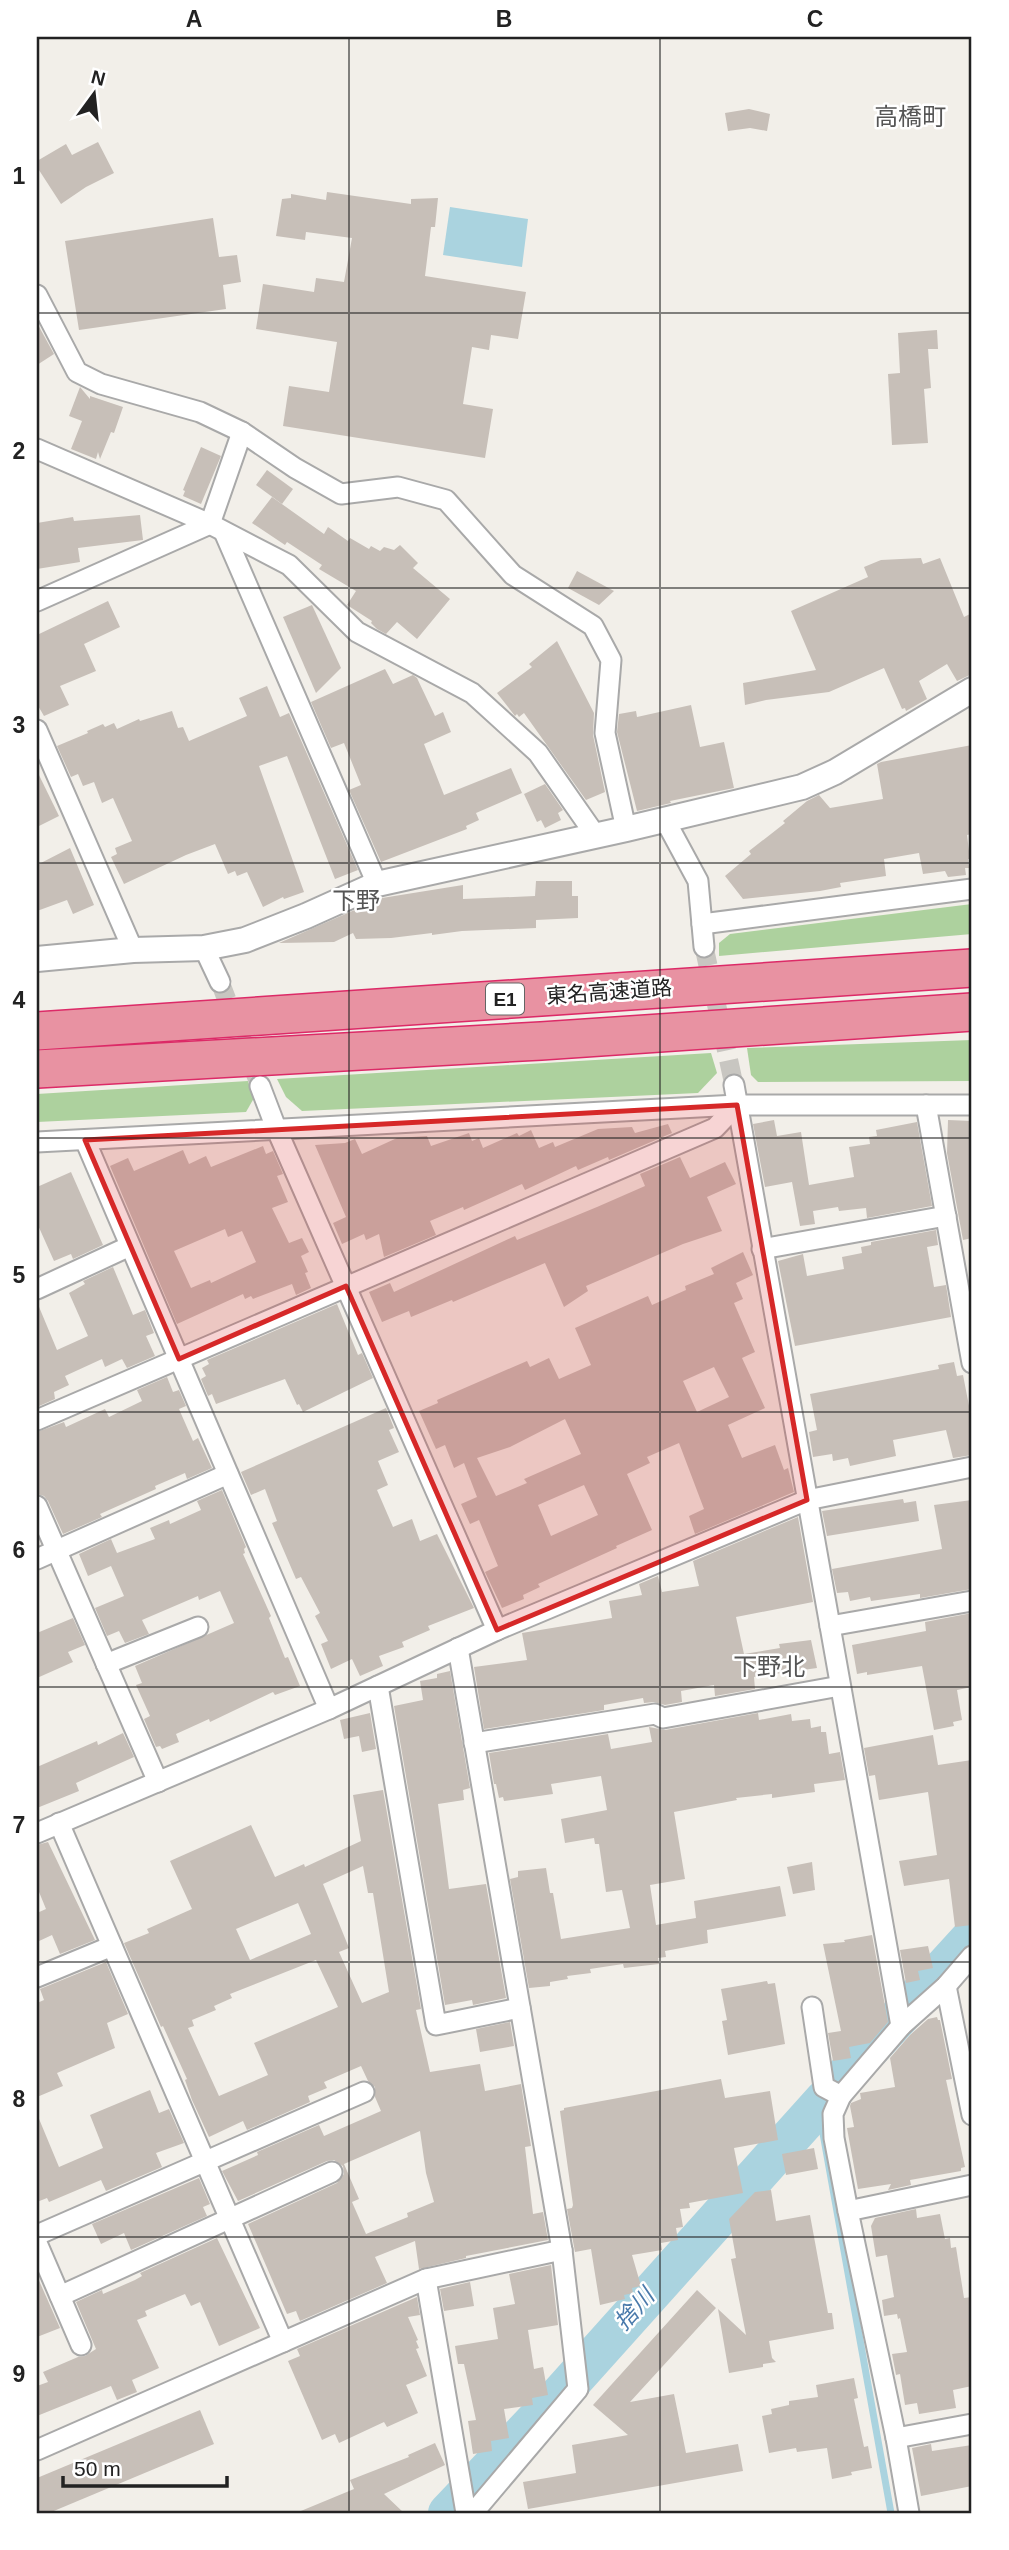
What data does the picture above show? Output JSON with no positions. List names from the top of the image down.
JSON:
{
  "streets": {
    "highway": ["東名高速道路", "E1"]
  },
  "districts": ["高橋町", "下野", "下野北"],
  "water": ["捨川"],
  "scale_bar": "50 m",
  "north": "top",
  "grid": {
    "columns": ["A", "B", "C"],
    "rows": [
      "1",
      "2",
      "3",
      "4",
      "5",
      "6",
      "7",
      "8",
      "9"
    ]
  }
}
